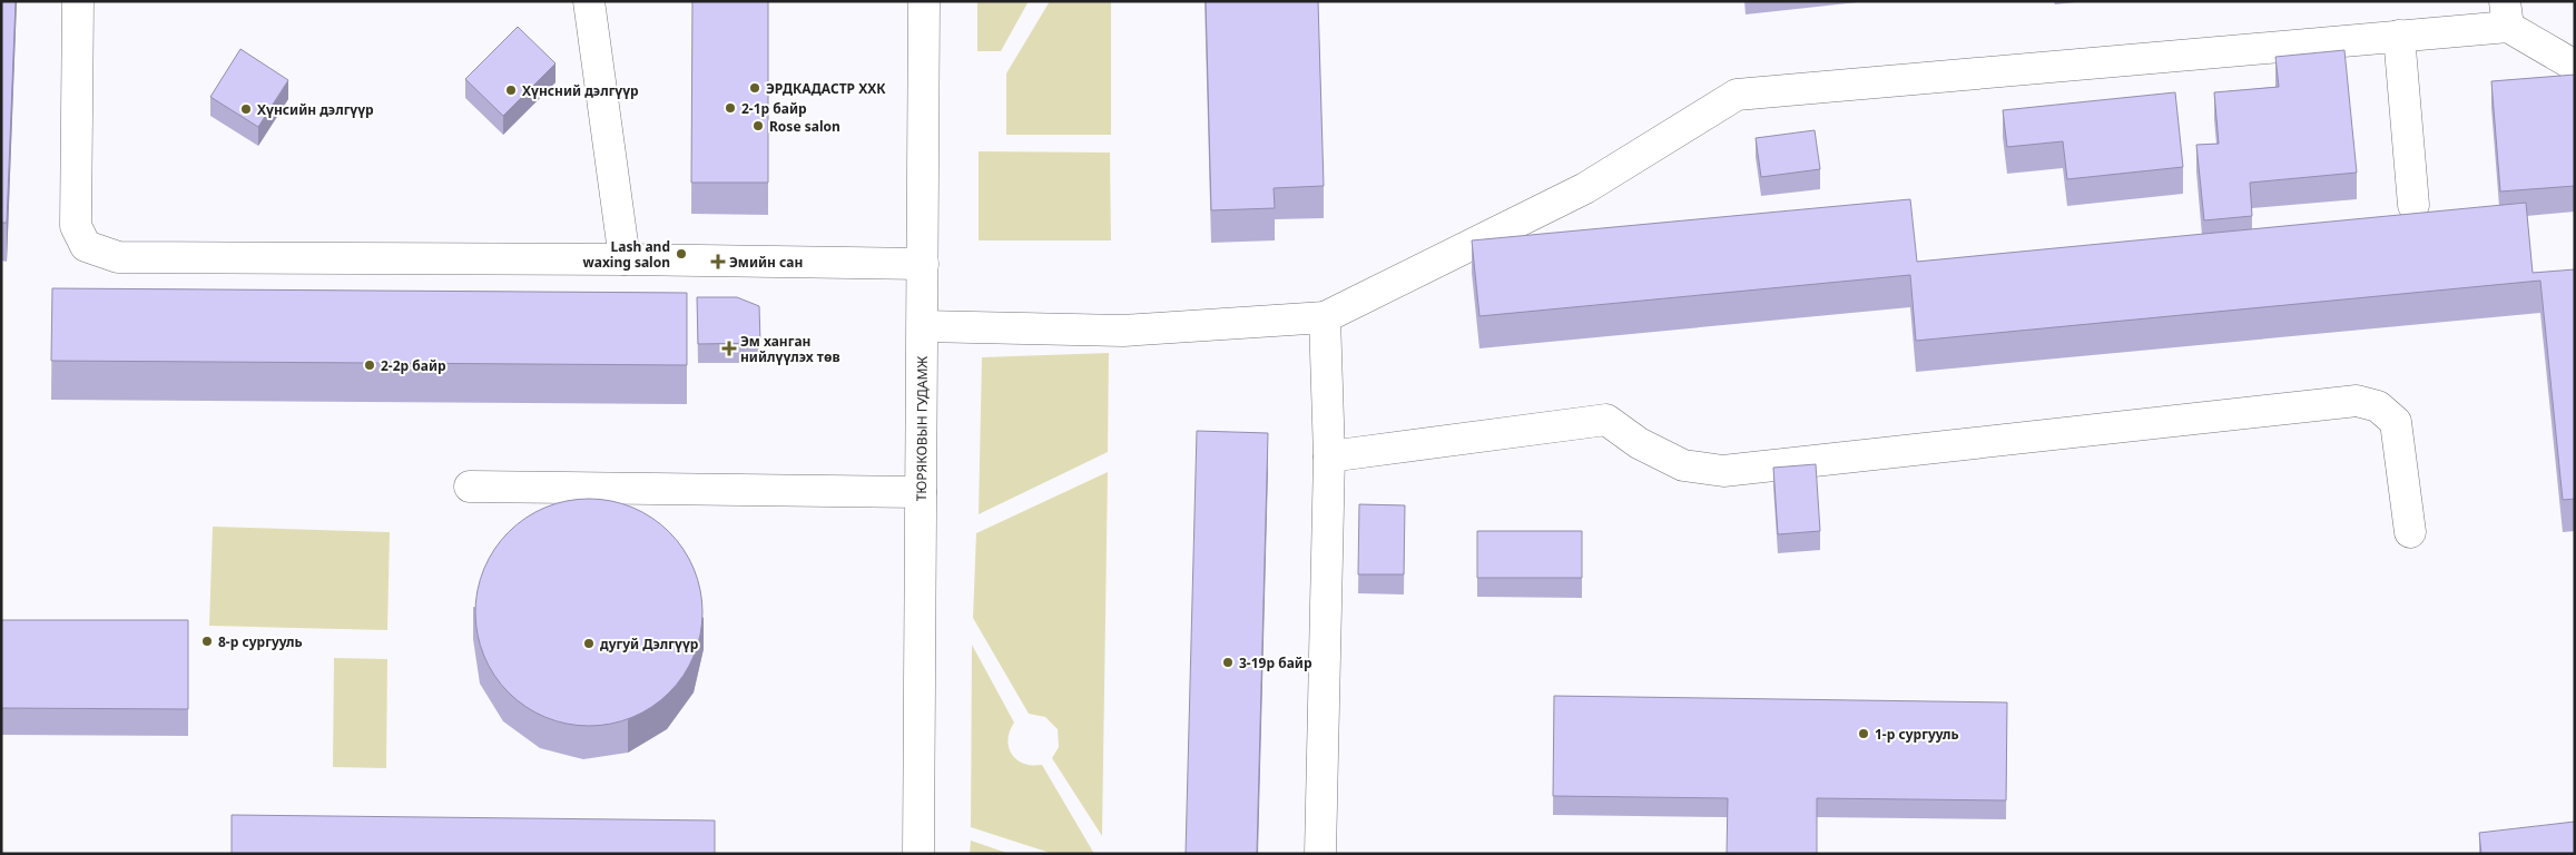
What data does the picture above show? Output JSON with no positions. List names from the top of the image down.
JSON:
{
  "streets": {
    "street": ["ТЮРЯКОВЫН ГУДАМЖ"]
  },
  "places": {
    "other": [
      "ЭРДКАДАСТР ХХК",
      "Хүнсний дэлгүүр",
      "2-1р байр",
      "Хүнсийн дэлгүүр",
      "Rose salon",
      "Lash and waxing salon",
      "2-2р байр",
      "8-р сургууль",
      "дугуй Дэлгүүр",
      "3-19р байр",
      "1-р сургууль"
    ],
    "health": ["Эмийн сан", "Эм ханган нийлүүлэх төв"]
  }
}
